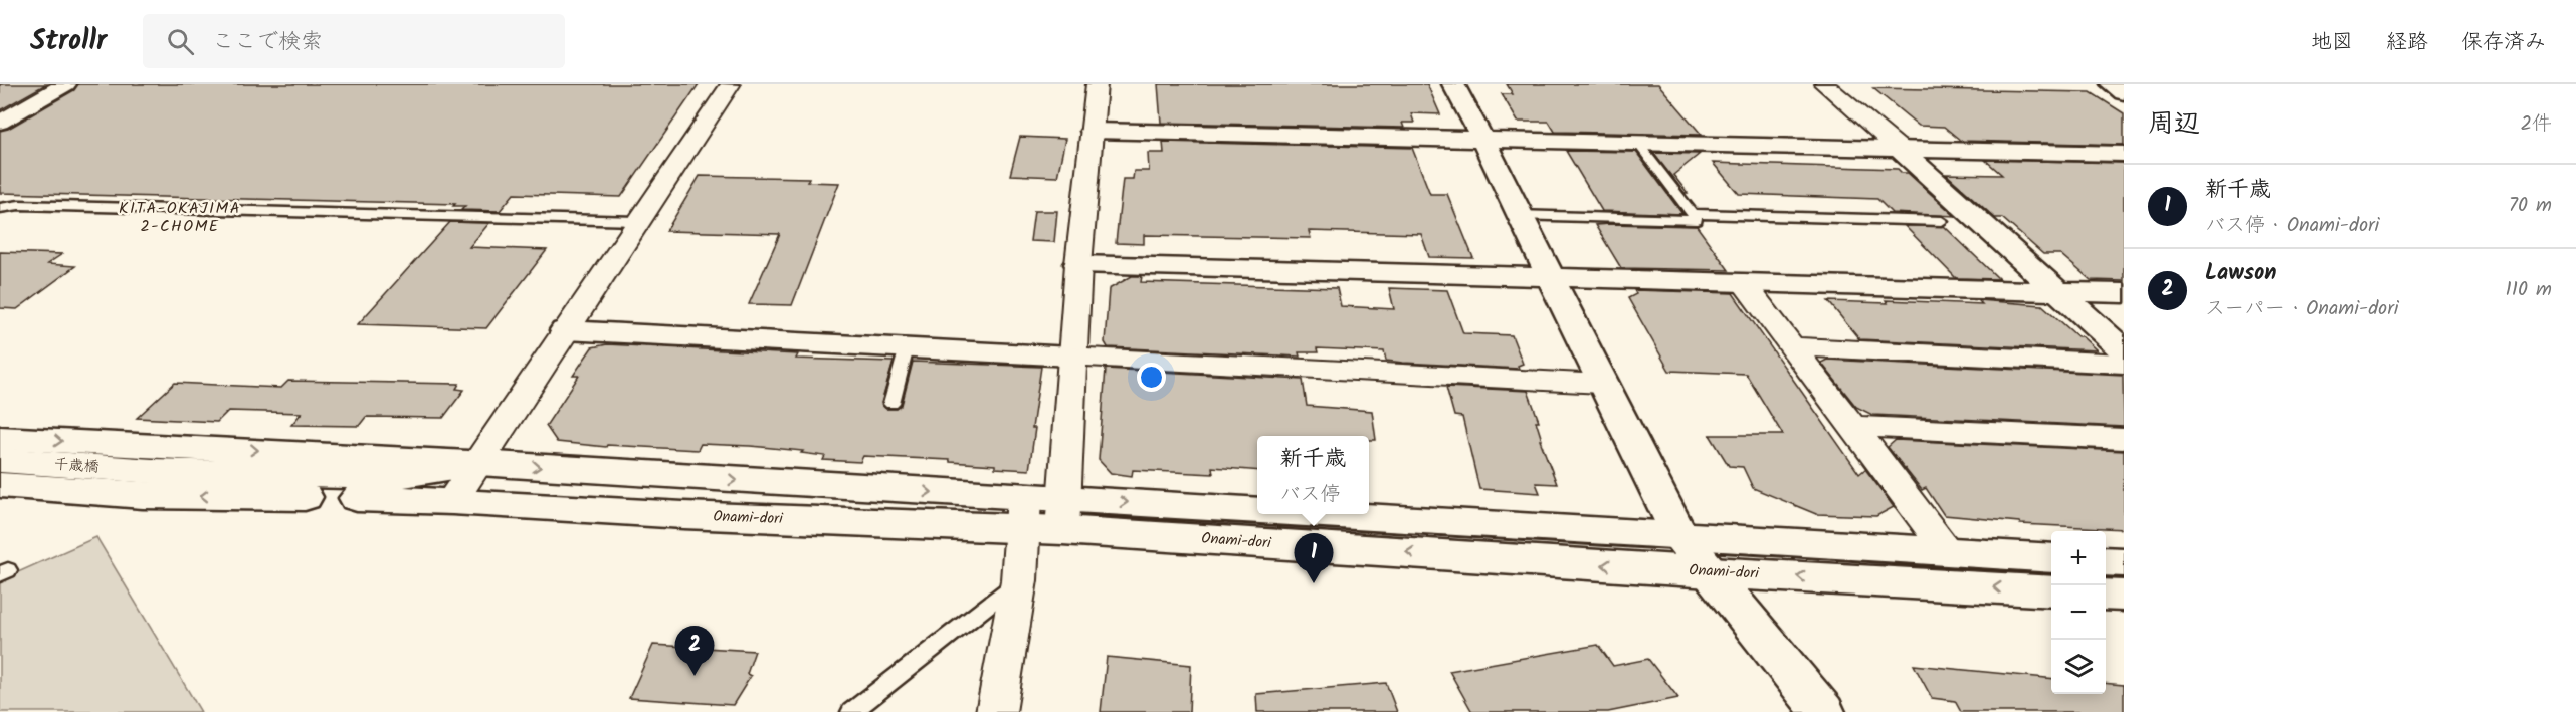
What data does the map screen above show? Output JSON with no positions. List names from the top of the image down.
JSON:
{
  "streets": {
    "street": ["千歳橋", "Onami-dori"]
  },
  "crossings": [
    ["千歳橋", "Onami-dori"]
  ],
  "districts": ["KITA-OKAJIMA 2-CHOME"],
  "page": {
    "header": "Strollr",
    "search": "ここで検索",
    "nav": ["地図", "経路", "保存済み"],
    "heading": ["周辺", "2件"],
    "list": [
      {
        "mark": "1",
        "name": "新千歳",
        "note": "バス停 · Onami-dori",
        "value": "70 m"
      },
      {
        "mark": "2",
        "name": "Lawson",
        "note": "スーパー · Onami-dori",
        "value": "110 m"
      }
    ],
    "popup": ["新千歳", "バス停"],
    "map_buttons": ["+", "−"],
    "pins": ["1", "2"]
  }
}
